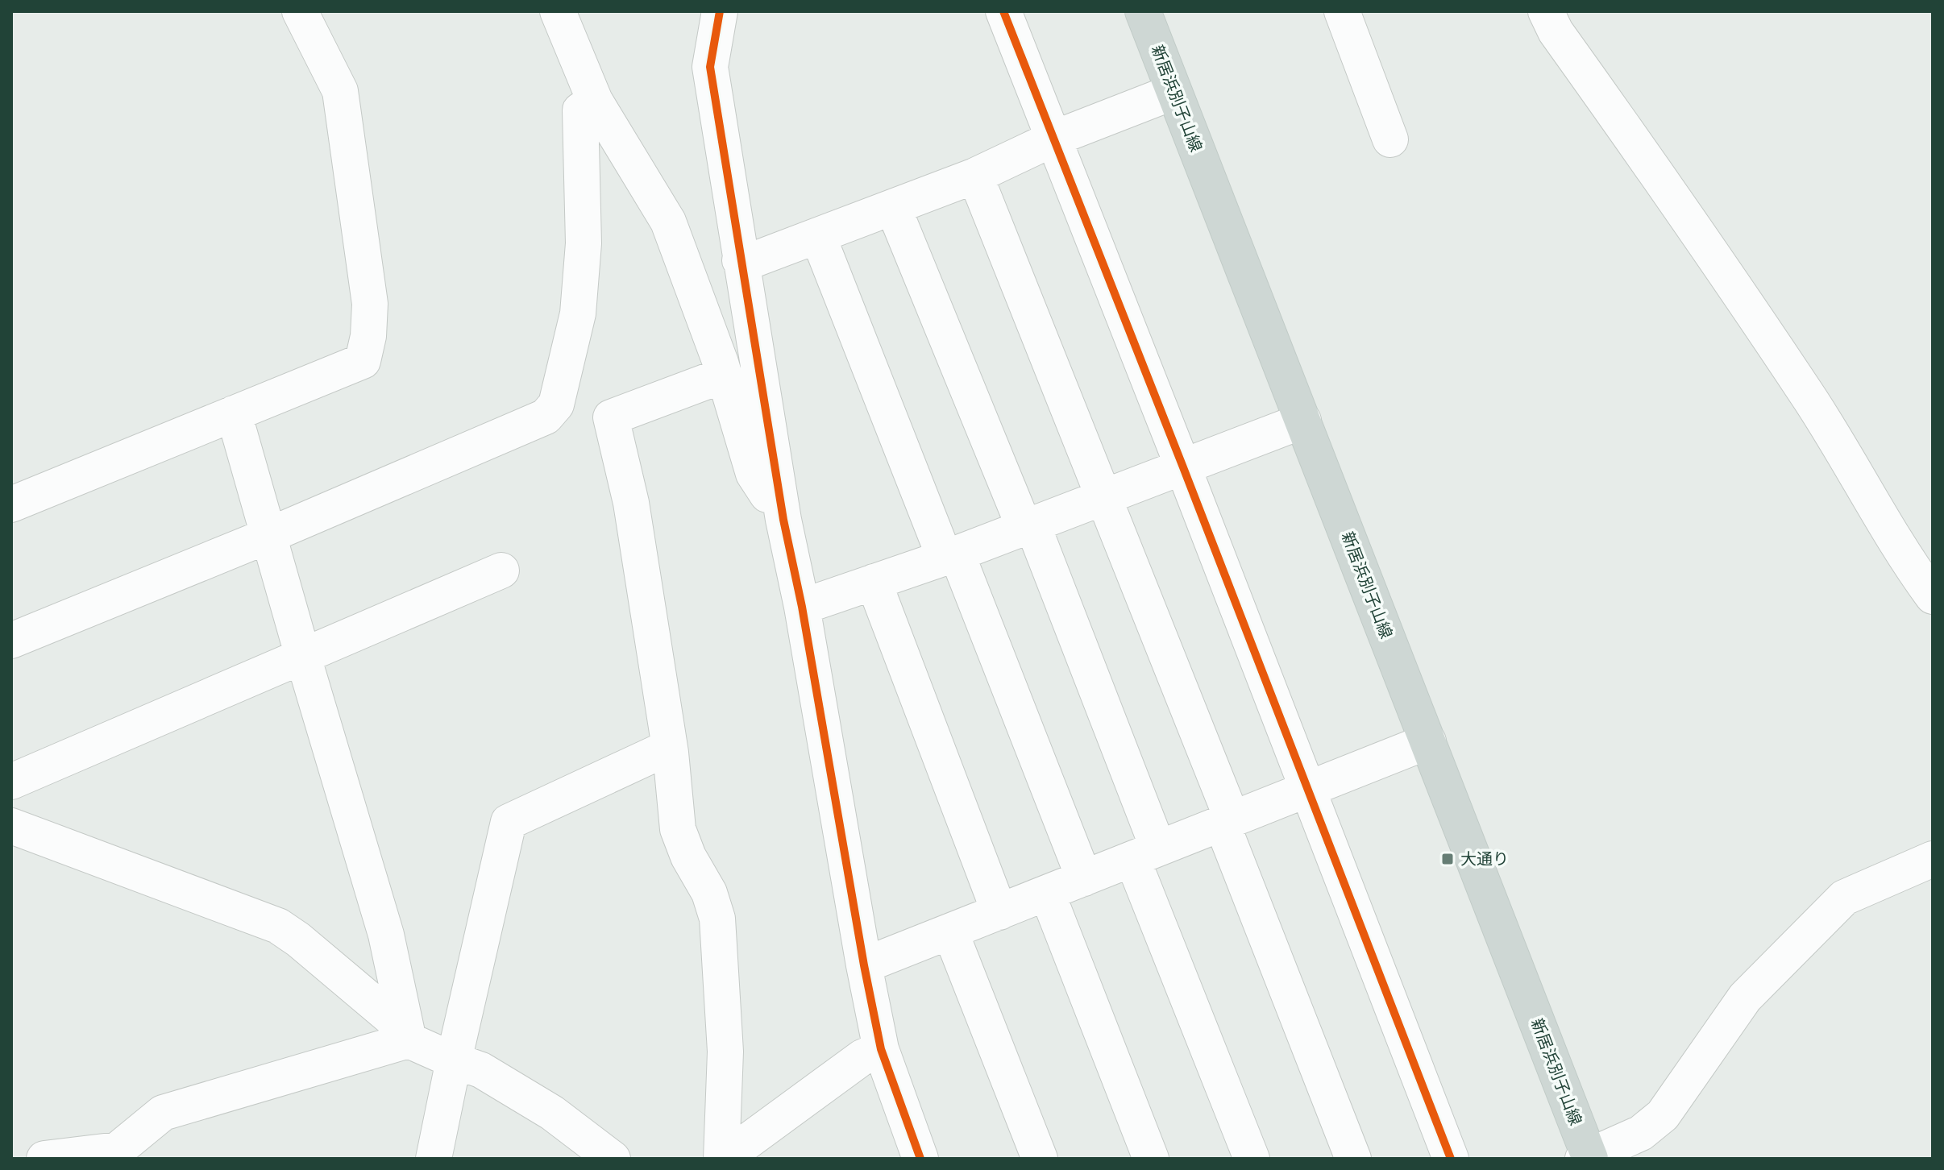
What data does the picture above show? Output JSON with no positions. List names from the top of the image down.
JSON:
{
  "streets": {
    "main road": ["新居浜別子山線"]
  },
  "places": {
    "transit": ["大通り"]
  }
}
